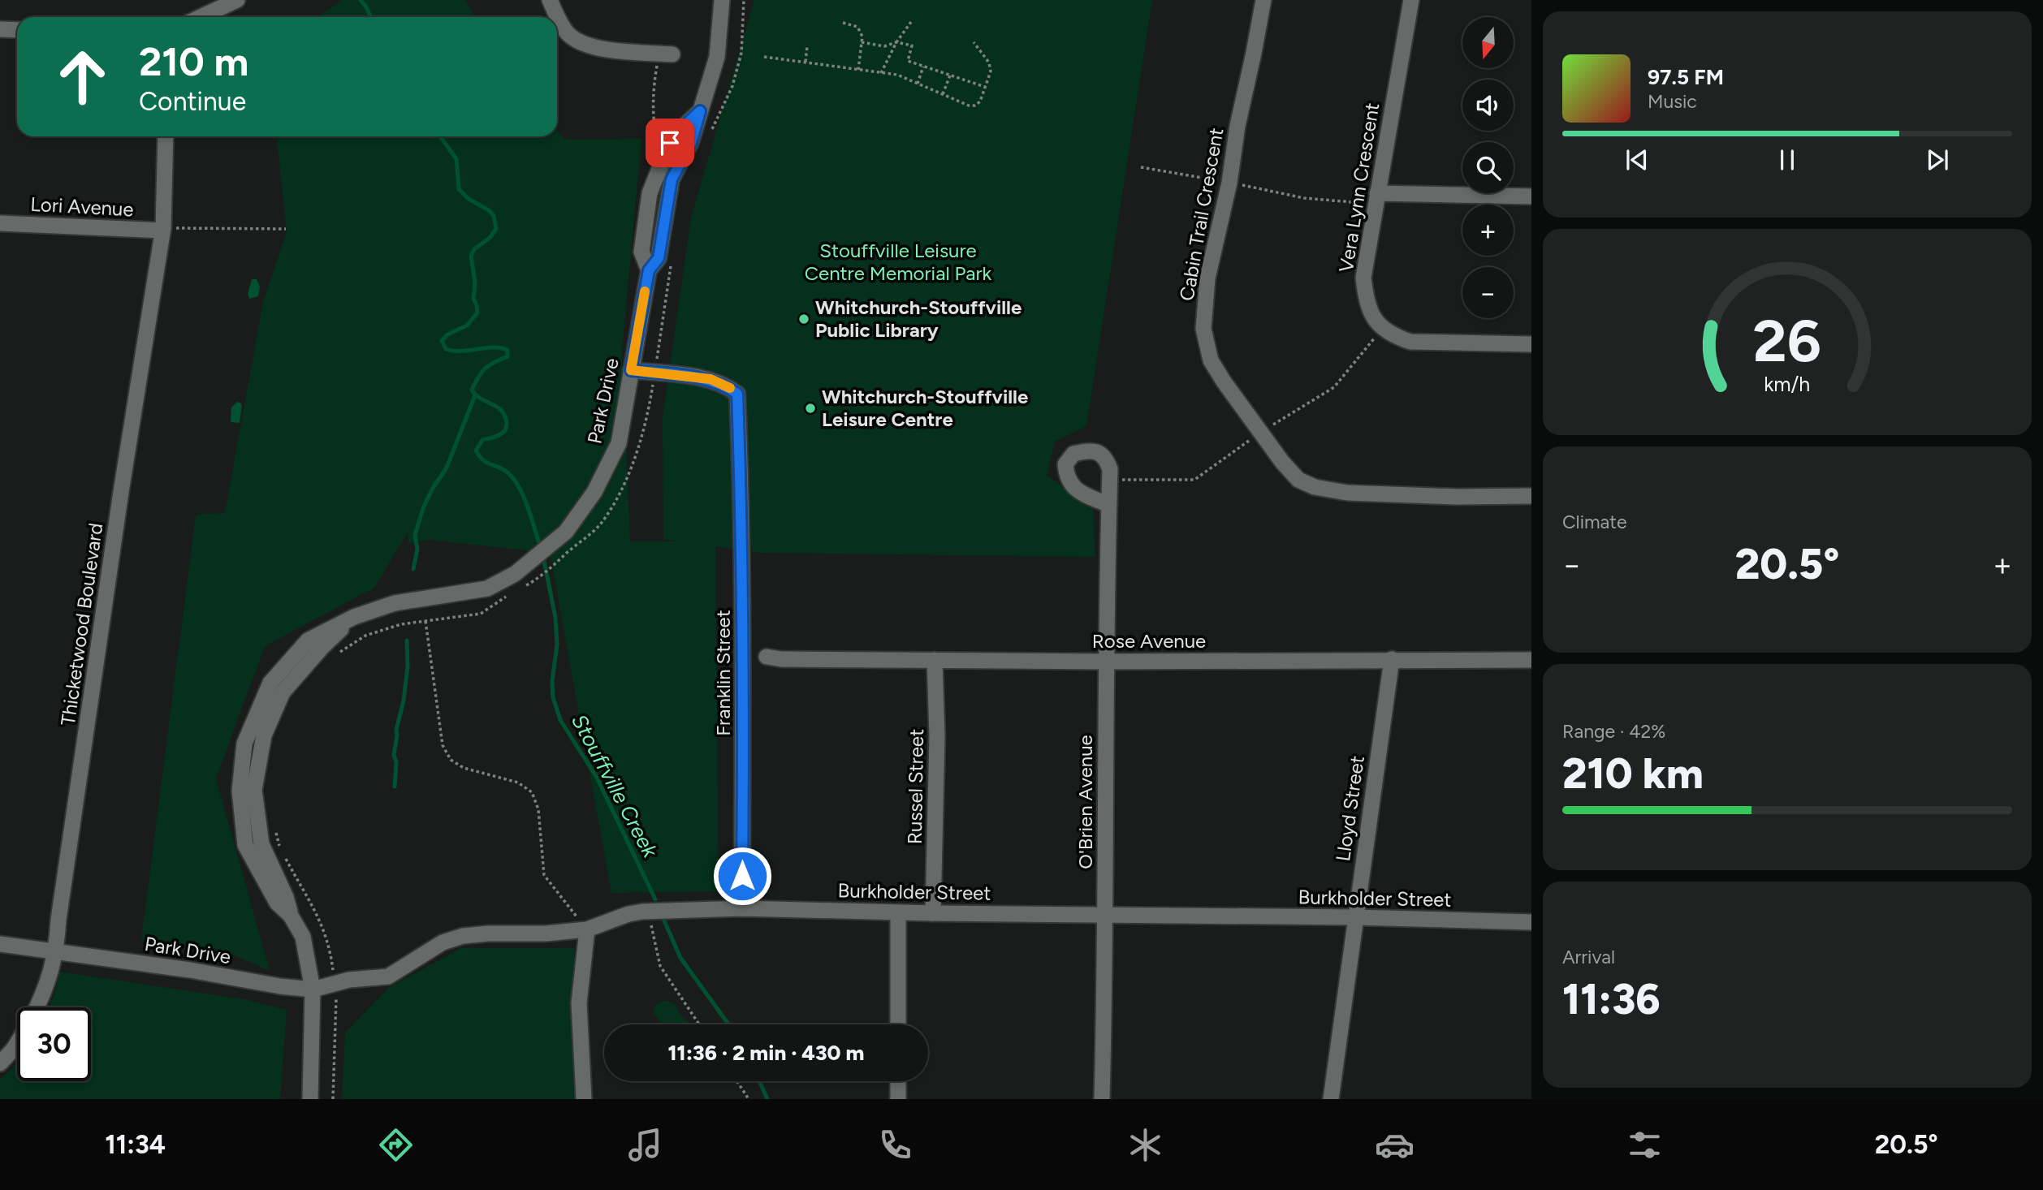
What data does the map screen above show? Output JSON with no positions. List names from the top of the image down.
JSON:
{
  "streets": {
    "street": [
      "Vera Lynn Crescent",
      "Lori Avenue",
      "Cabin Trail Crescent",
      "Park Drive",
      "Thicketwood Boulevard",
      "Rose Avenue",
      "Franklin Street",
      "Russel Street",
      "O'Brien Avenue",
      "Lloyd Street",
      "Burkholder Street"
    ]
  },
  "crossings": [
    ["Lori Avenue", "Thicketwood Boulevard"],
    ["Park Drive", "Thicketwood Boulevard"],
    ["Park Drive", "Burkholder Street"],
    ["Rose Avenue", "Russel Street"],
    ["Rose Avenue", "O'Brien Avenue"],
    ["Rose Avenue", "Lloyd Street"],
    ["Franklin Street", "Burkholder Street"],
    ["Russel Street", "Burkholder Street"],
    ["O'Brien Avenue", "Burkholder Street"],
    ["Lloyd Street", "Burkholder Street"]
  ],
  "water": ["Stouffville Creek"],
  "parks": ["Stouffville Leisure Centre Memorial Park"],
  "places": ["Whitchurch-Stouffville Public Library", "Whitchurch-Stouffville Leisure Centre"],
  "north": "bottom",
  "page": {
    "map_buttons": ["+", "−"],
    "turn": ["210 m", "Continue"],
    "song": ["97.5 FM", "Music"],
    "tile": [
      "Climate",
      ["Range · 42%", "210 km"],
      ["Arrival", "11:36"]
    ],
    "heat": ["−", "20.5°", "+"],
    "limit": "30",
    "trip": "11:36 · 2 min · 430 m",
    "tabs": ["11:34", "20.5°"],
    "gauge": ["26", "km/h"]
  }
}
